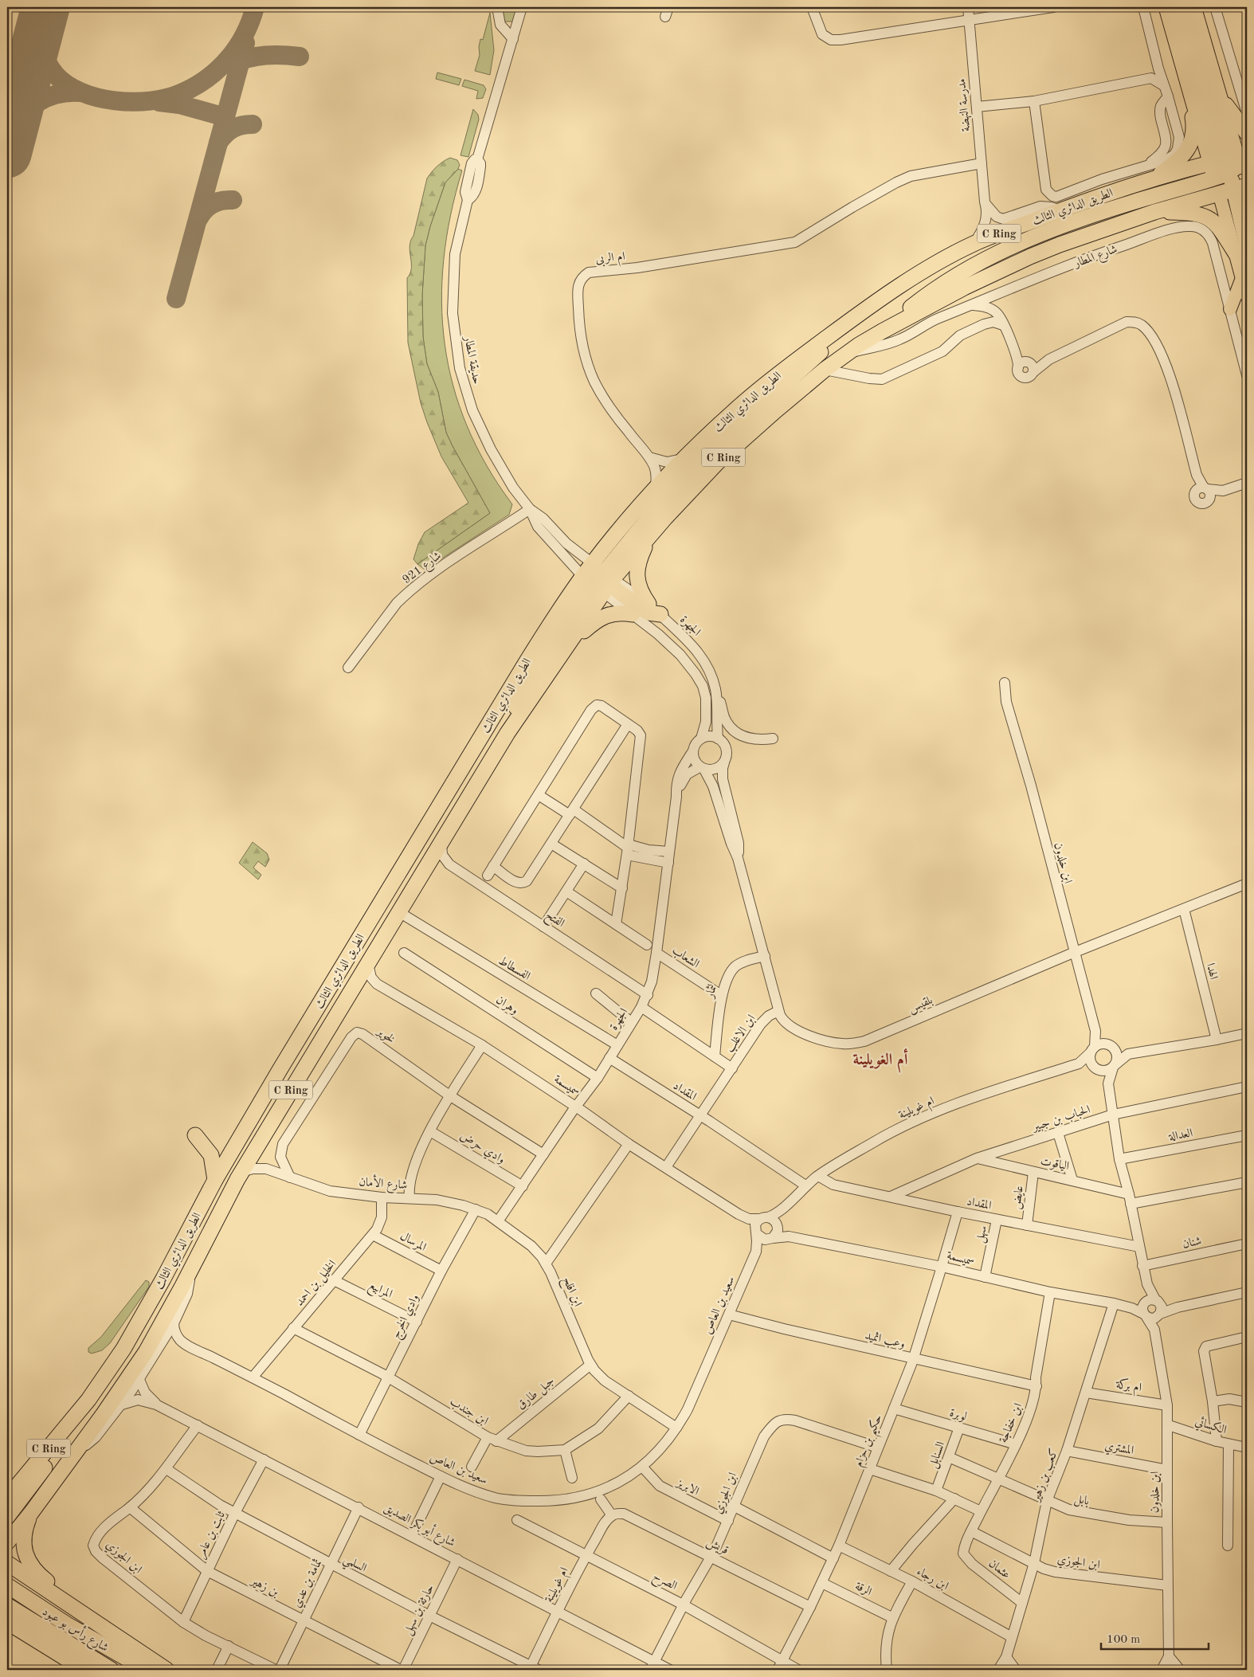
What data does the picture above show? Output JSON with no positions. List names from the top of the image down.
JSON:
{
  "streets": {
    "highway": ["الطريق الدائري الثالث", "C Ring", "شارع رأس بو عبود"],
    "street": [
      "مدرسة النهضة",
      "شارع المطار",
      "ام الربى",
      "حديقة المطار",
      "شارع 921",
      "الجهرة",
      "ابن خلدون",
      "الفتح",
      "الشعاب",
      "الفسطاط",
      "الهدا",
      "لثمار",
      "بلقيس",
      "وهران",
      "ابن الاغلب",
      "لخوير",
      "سميسمة",
      "المقداد",
      "ام غويلينة",
      "الحباب بن جبير",
      "العدالة",
      "وادي حرض",
      "الياقوت",
      "شارع الأمان",
      "عايض",
      "سهل",
      "المرسال",
      "شنان",
      "الخليل بن احمد",
      "المرابيع",
      "ابن افلح",
      "سعيد بن العاص",
      "وادي الخرج",
      "وعب اثميد",
      "ام بركة",
      "جبل طارق",
      "ابن جندب",
      "لوبرة",
      "ابن خفاجة",
      "الكسائي",
      "حكيم بن حزام",
      "المشتري",
      "السنابل",
      "كعب بن زهير",
      "الابريز",
      "ابن الجوزي",
      "بابل",
      "شارع أبو بكر الصديق",
      "ثابت بن عامر",
      "قريش",
      "السلمي",
      "عثمان",
      "ابن رجاء",
      "الصرح",
      "ثمامة بن عدي",
      "بن زهير",
      "الرقة",
      "حارثة بن سهل"
    ]
  },
  "crossings": [
    ["مدرسة النهضة", "الطريق الدائري الثالث"],
    ["مدرسة النهضة", "ام الربى"],
    ["الطريق الدائري الثالث", "شارع المطار"],
    ["الطريق الدائري الثالث", "ام الربى"],
    ["الطريق الدائري الثالث", "حديقة المطار"],
    ["الطريق الدائري الثالث", "الجهرة"],
    ["الطريق الدائري الثالث", "الفسطاط"],
    ["الطريق الدائري الثالث", "شارع الأمان"],
    ["الطريق الدائري الثالث", "سعيد بن العاص"],
    ["الطريق الدائري الثالث", "شارع أبو بكر الصديق"],
    ["حديقة المطار", "شارع 921"],
    ["حديقة المطار", "الجهرة"],
    ["الجهرة", "الفتح"],
    ["الجهرة", "الشعاب"],
    ["الجهرة", "الفسطاط"],
    ["الجهرة", "وهران"],
    ["الجهرة", "لخوير"],
    ["الجهرة", "سميسمة"],
    ["الجهرة", "المقداد"],
    ["الجهرة", "وادي حرض"],
    ["الجهرة", "شارع الأمان"],
    ["الجهرة", "ابن افلح"],
    ["ابن خلدون", "بلقيس"],
    ["ابن خلدون", "سميسمة"],
    ["ابن خلدون", "ام غويلينة"],
    ["ابن خلدون", "ام بركة"],
    ["ابن خلدون", "الكسائي"],
    ["ابن خلدون", "المشتري"],
    ["ابن خلدون", "ابن الجوزي"],
    ["ابن خلدون", "بابل"],
    ["الشعاب", "لثمار"],
    ["الهدا", "بلقيس"],
    ["بلقيس", "ابن الاغلب"],
    ["ابن الاغلب", "سميسمة"],
    ["ابن الاغلب", "المقداد"],
    ["لخوير", "شارع الأمان"],
    ["سميسمة", "ام غويلينة"],
    ["سميسمة", "سهل"],
    ["سميسمة", "سعيد بن العاص"],
    ["سميسمة", "ابن خفاجة"],
    ["سميسمة", "حكيم بن حزام"],
    ["سميسمة", "كعب بن زهير"],
    ["المقداد", "ام غويلينة"],
    ["المقداد", "الحباب بن جبير"],
    ["المقداد", "عايض"],
    ["المقداد", "سهل"],
    ["المقداد", "حكيم بن حزام"],
    ["ام غويلينة", "سعيد بن العاص"],
    ["ام غويلينة", "شارع أبو بكر الصديق"],
    ["ام غويلينة", "قريش"],
    ["ام غويلينة", "السلمي"],
    ["ام غويلينة", "الصرح"],
    ["الحباب بن جبير", "الياقوت"],
    ["الياقوت", "عايض"],
    ["شارع الأمان", "الخليل بن احمد"],
    ["شارع الأمان", "ابن افلح"],
    ["شارع الأمان", "وادي الخرج"],
    ["المرسال", "الخليل بن احمد"],
    ["المرسال", "وادي الخرج"],
    ["الخليل بن احمد", "المرابيع"],
    ["الخليل بن احمد", "سعيد بن العاص"],
    ["الخليل بن احمد", "ابن جندب"],
    ["المرابيع", "وادي الخرج"],
    ["ابن افلح", "سعيد بن العاص"],
    ["ابن افلح", "جبل طارق"],
    ["ابن افلح", "ابن جندب"],
    ["سعيد بن العاص", "وادي الخرج"],
    ["سعيد بن العاص", "وعب اثميد"],
    ["سعيد بن العاص", "الابريز"],
    ["وادي الخرج", "ابن جندب"],
    ["وعب اثميد", "ابن خفاجة"],
    ["وعب اثميد", "حكيم بن حزام"],
    ["ام بركة", "كعب بن زهير"],
    ["جبل طارق", "ابن جندب"],
    ["لوبرة", "ابن خفاجة"],
    ["لوبرة", "حكيم بن حزام"],
    ["لوبرة", "السنابل"],
    ["ابن خفاجة", "ابن الجوزي"],
    ["ابن خفاجة", "بابل"],
    ["ابن خفاجة", "عثمان"],
    ["حكيم بن حزام", "ابن الجوزي"],
    ["حكيم بن حزام", "قريش"],
    ["حكيم بن حزام", "ابن رجاء"],
    ["حكيم بن حزام", "الصرح"],
    ["حكيم بن حزام", "الرقة"],
    ["المشتري", "كعب بن زهير"],
    ["السنابل", "بابل"],
    ["كعب بن زهير", "ابن الجوزي"],
    ["كعب بن زهير", "بابل"],
    ["كعب بن زهير", "عثمان"],
    ["كعب بن زهير", "ابن رجاء"],
    ["الابريز", "ابن الجوزي"],
    ["ابن الجوزي", "شارع أبو بكر الصديق"],
    ["ابن الجوزي", "ثابت بن عامر"],
    ["ابن الجوزي", "قريش"],
    ["ابن الجوزي", "السلمي"],
    ["ابن الجوزي", "الصرح"],
    ["ابن الجوزي", "بن زهير"],
    ["شارع أبو بكر الصديق", "ثابت بن عامر"],
    ["شارع أبو بكر الصديق", "ثمامة بن عدي"],
    ["شارع أبو بكر الصديق", "حارثة بن سهل"],
    ["ثابت بن عامر", "السلمي"],
    ["ثابت بن عامر", "بن زهير"],
    ["السلمي", "ثمامة بن عدي"],
    ["السلمي", "حارثة بن سهل"],
    ["ثمامة بن عدي", "بن زهير"],
    ["بن زهير", "حارثة بن سهل"]
  ],
  "districts": ["أم الغويلينة"],
  "scale_bar": "100 m"
}
